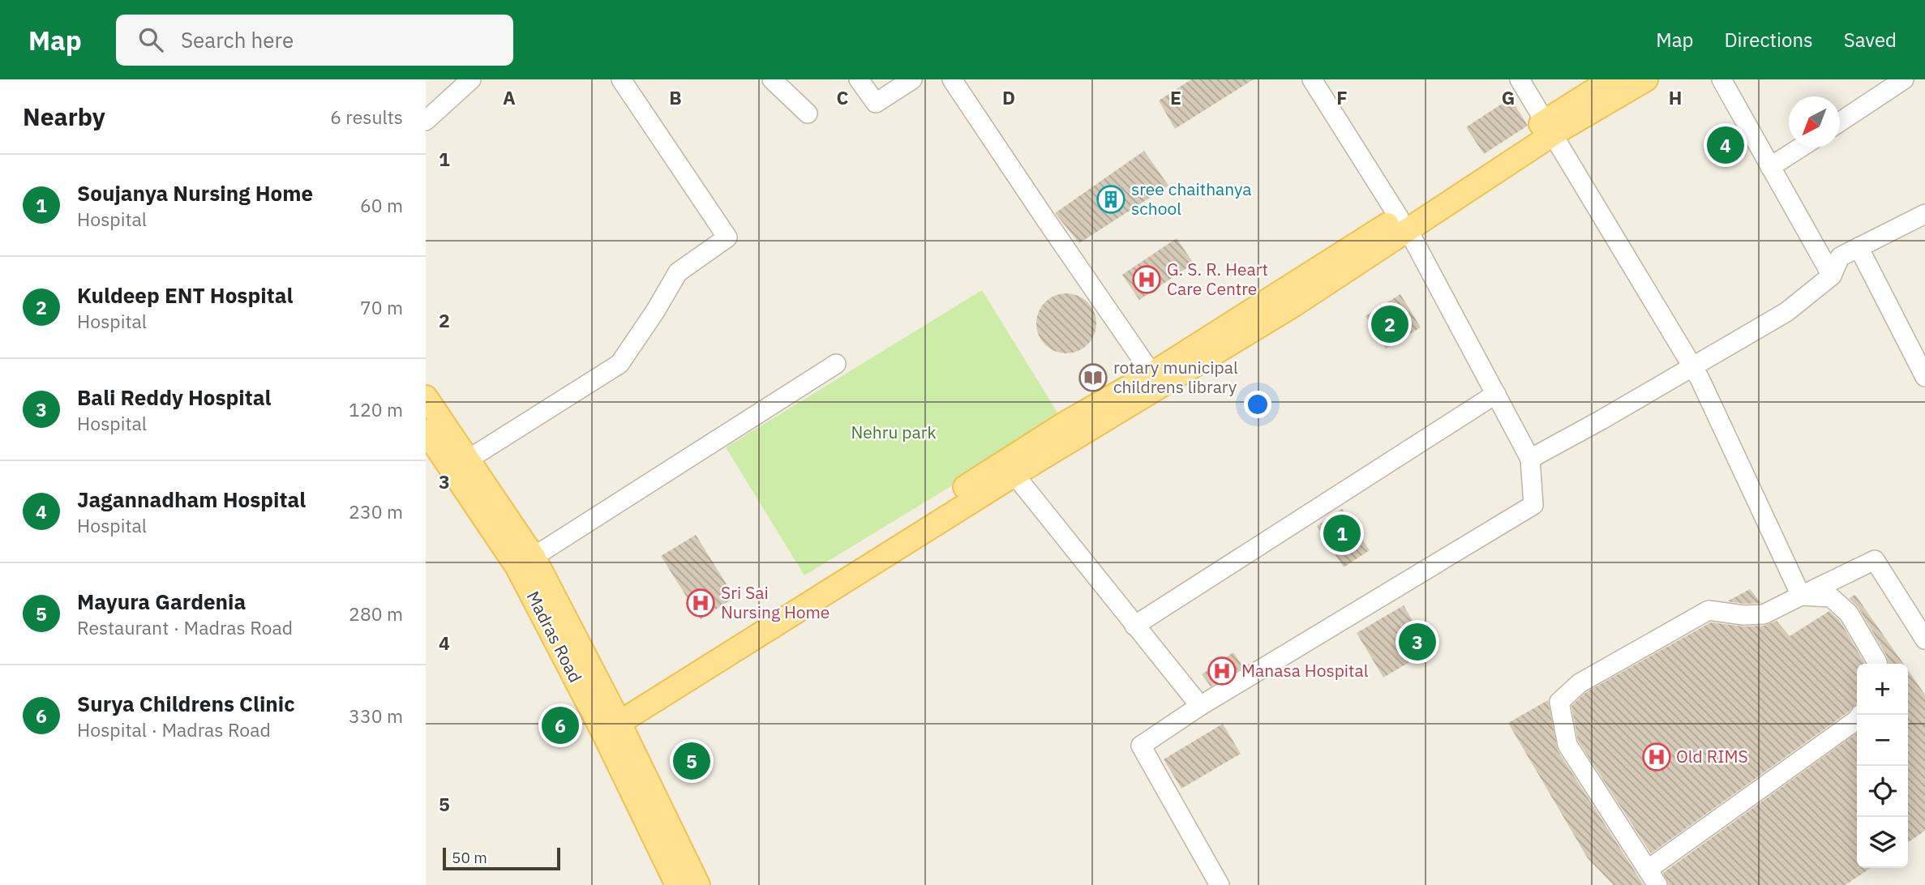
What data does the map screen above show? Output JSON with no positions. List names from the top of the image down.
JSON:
{
  "streets": {
    "main road": ["Madras Road"]
  },
  "parks": ["Nehru park"],
  "places": {
    "building": ["sree chaithanya school"],
    "hospital": [
      "G. S. R. Heart Care Centre",
      "Sri Sai Nursing Home",
      "Manasa Hospital",
      "Old RIMS"
    ],
    "library": ["rotary municipal childrens library"]
  },
  "scale_bar": "50 m",
  "north": "bottom left",
  "page": {
    "header": "Map",
    "search": "Search here",
    "nav": ["Map", "Directions", "Saved"],
    "heading": ["Nearby", "6 results"],
    "pins": [
      "4",
      "2",
      "1",
      "3",
      "6",
      "5"
    ],
    "list": [
      {
        "mark": "1",
        "name": "Soujanya Nursing Home",
        "note": "Hospital",
        "value": "60 m"
      },
      {
        "mark": "2",
        "name": "Kuldeep ENT Hospital",
        "note": "Hospital",
        "value": "70 m"
      },
      {
        "mark": "3",
        "name": "Bali Reddy Hospital",
        "note": "Hospital",
        "value": "120 m"
      },
      {
        "mark": "4",
        "name": "Jagannadham Hospital",
        "note": "Hospital",
        "value": "230 m"
      },
      {
        "mark": "5",
        "name": "Mayura Gardenia",
        "note": "Restaurant · Madras Road",
        "value": "280 m"
      },
      {
        "mark": "6",
        "name": "Surya Childrens Clinic",
        "note": "Hospital · Madras Road",
        "value": "330 m"
      }
    ],
    "map_buttons": ["+", "−"],
    "scale": "50 m"
  },
  "grid": {
    "columns": [
      "A",
      "B",
      "C",
      "D",
      "E",
      "F",
      "G",
      "H"
    ],
    "rows": [
      "1",
      "2",
      "3",
      "4",
      "5"
    ]
  }
}
